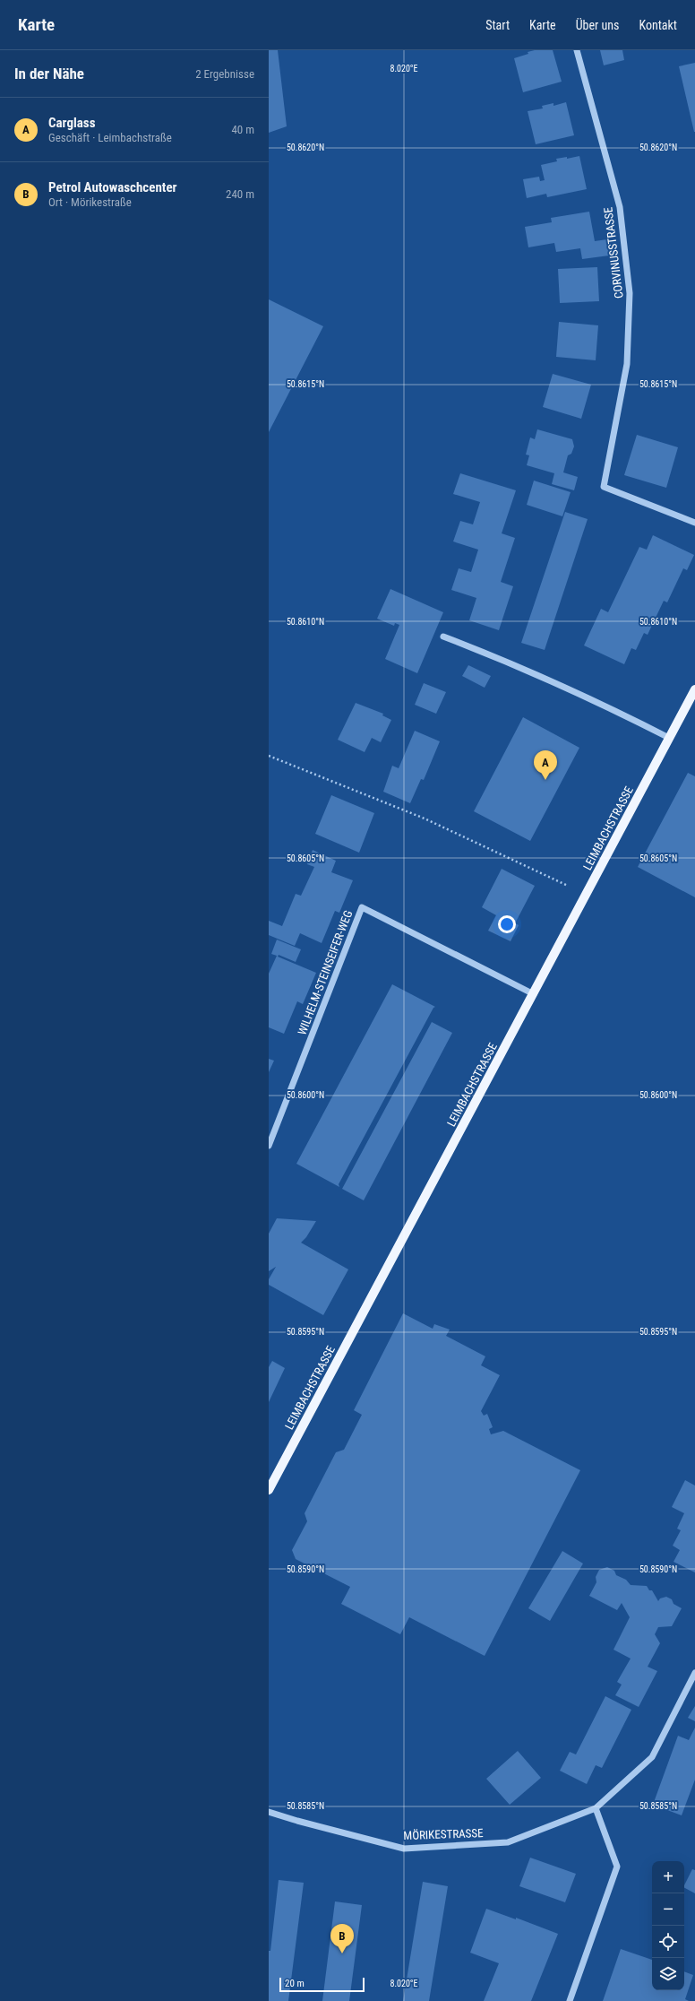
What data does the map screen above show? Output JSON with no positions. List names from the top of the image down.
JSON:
{
  "streets": {
    "main road": ["LEIMBACHSTRASSE"],
    "street": ["CORVINUSSTRASSE", "WILHELM-STEINSEIFER-WEG", "MÖRIKESTRASSE"]
  },
  "crossings": [
    ["LEIMBACHSTRASSE", "WILHELM-STEINSEIFER-WEG"]
  ],
  "scale_bar": "20 m",
  "page": {
    "header": "Karte",
    "nav": [
      "Start",
      "Karte",
      "Über uns",
      "Kontakt"
    ],
    "heading": ["In der Nähe", "2 Ergebnisse"],
    "list": [
      {
        "mark": "A",
        "name": "Carglass",
        "note": "Geschäft · Leimbachstraße",
        "value": "40 m"
      },
      {
        "mark": "B",
        "name": "Petrol Autowaschcenter",
        "note": "Ort · Mörikestraße",
        "value": "240 m"
      }
    ],
    "pins": ["A", "B"],
    "map_buttons": ["+", "−"],
    "scale": "20 m"
  },
  "coordinates": [
    "8.020°E",
    "50.8620°N",
    "50.8615°N",
    "50.8610°N",
    "50.8605°N",
    "50.8600°N",
    "50.8595°N",
    "50.8590°N",
    "50.8585°N"
  ]
}
